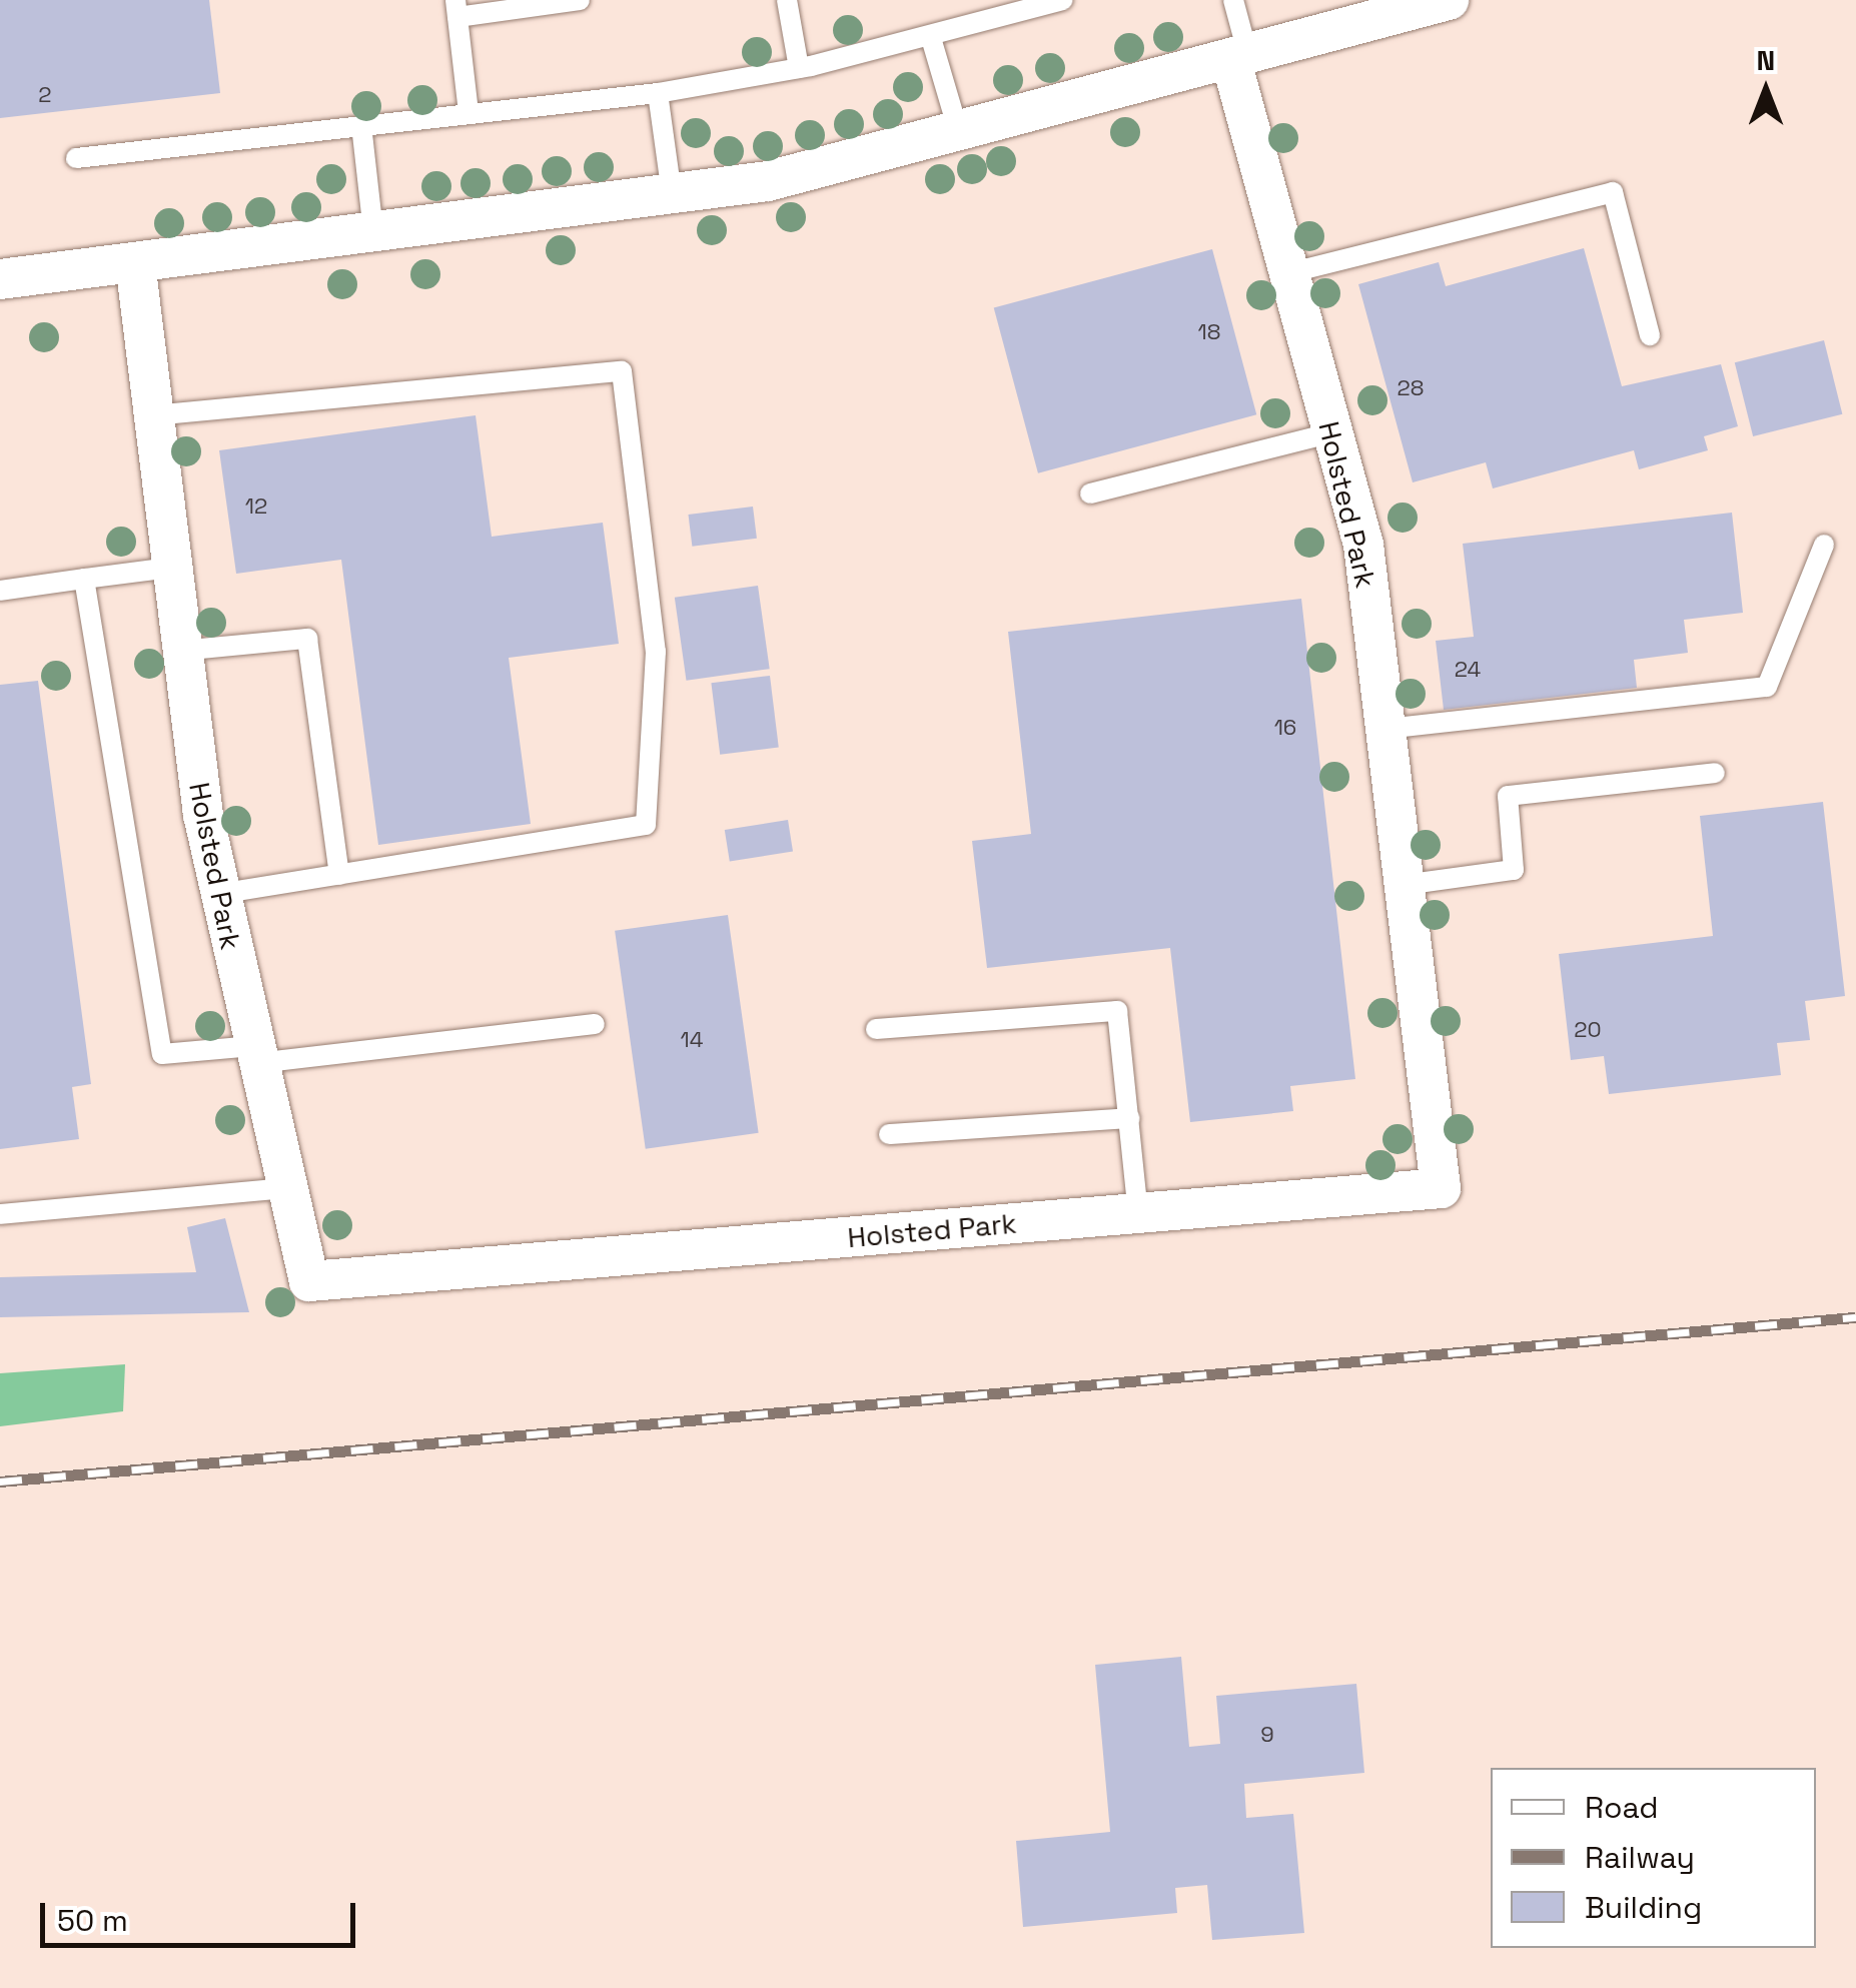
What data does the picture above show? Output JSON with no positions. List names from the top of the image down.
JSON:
{
  "streets": {
    "street": ["Holsted Park"]
  },
  "house_numbers": [
    "2",
    "18",
    "28",
    "12",
    "24",
    "16",
    "20",
    "14",
    "9"
  ],
  "legend": ["Road", "Railway", "Building"],
  "scale_bar": "50 m",
  "north": "top"
}
